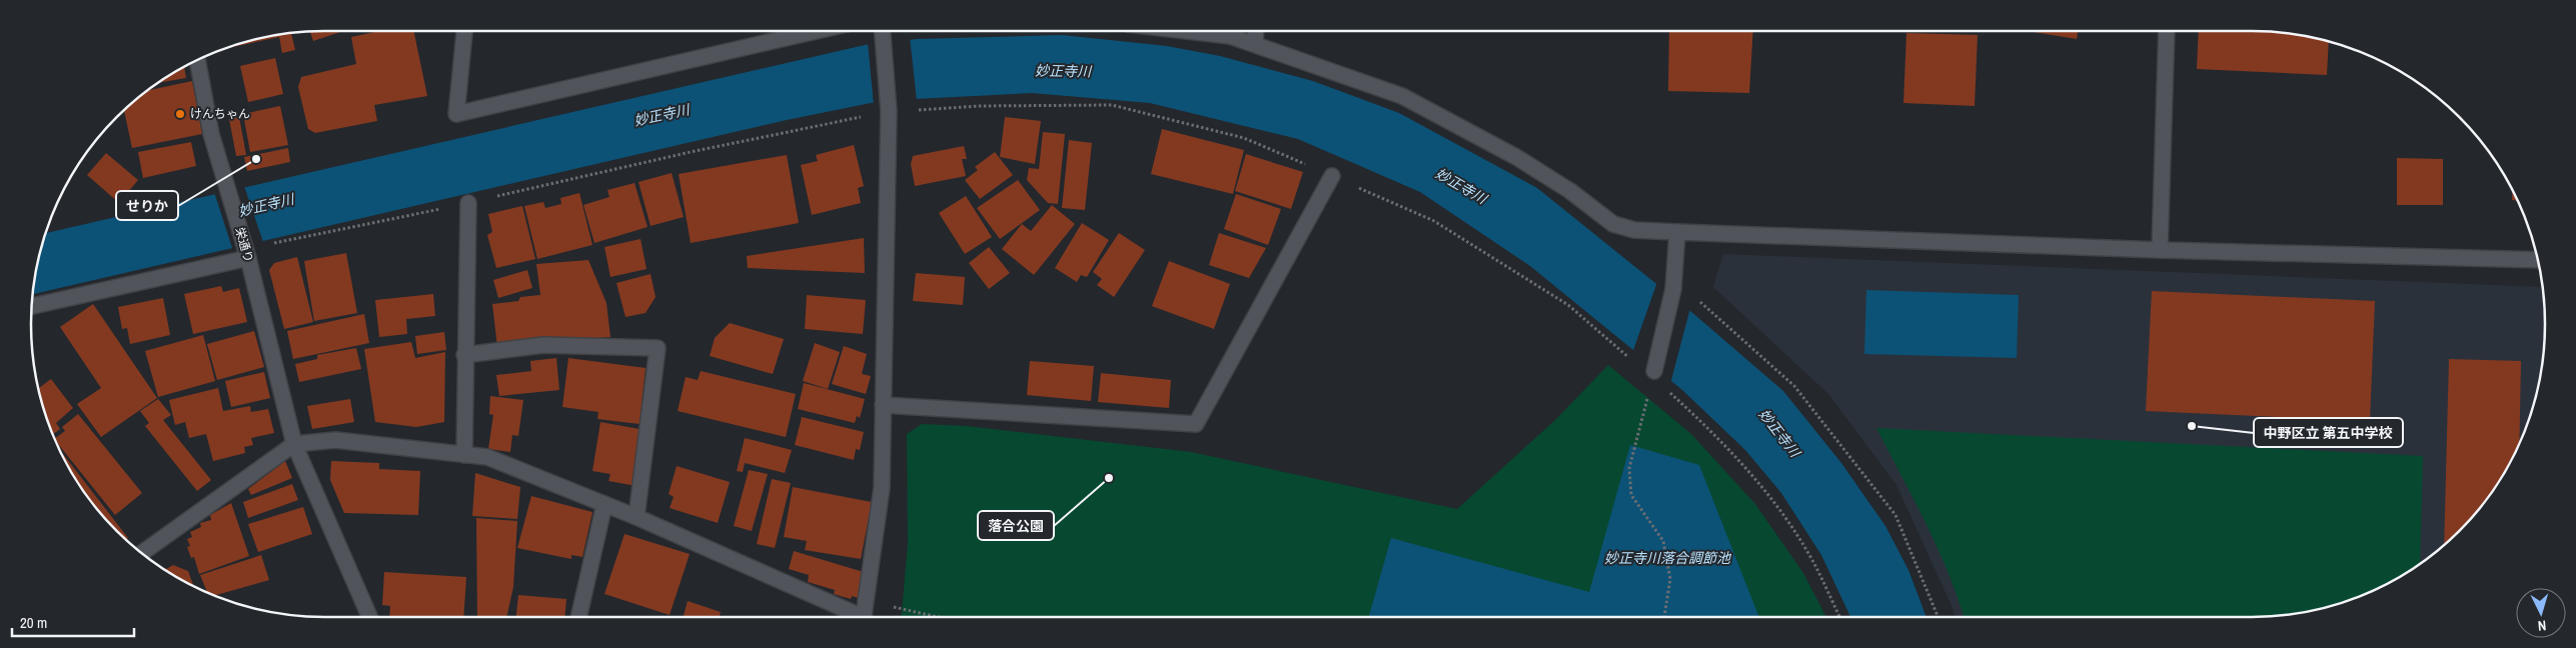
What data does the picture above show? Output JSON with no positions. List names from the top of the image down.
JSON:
{
  "streets": {
    "street": ["栄通り"]
  },
  "water": ["妙正寺川", "妙正寺川落合調節池"],
  "places": [
    "けんちゃん",
    "せりか",
    "中野区立 第五中学校",
    "落合公園"
  ],
  "scale_bar": "20 m",
  "north": "bottom"
}
